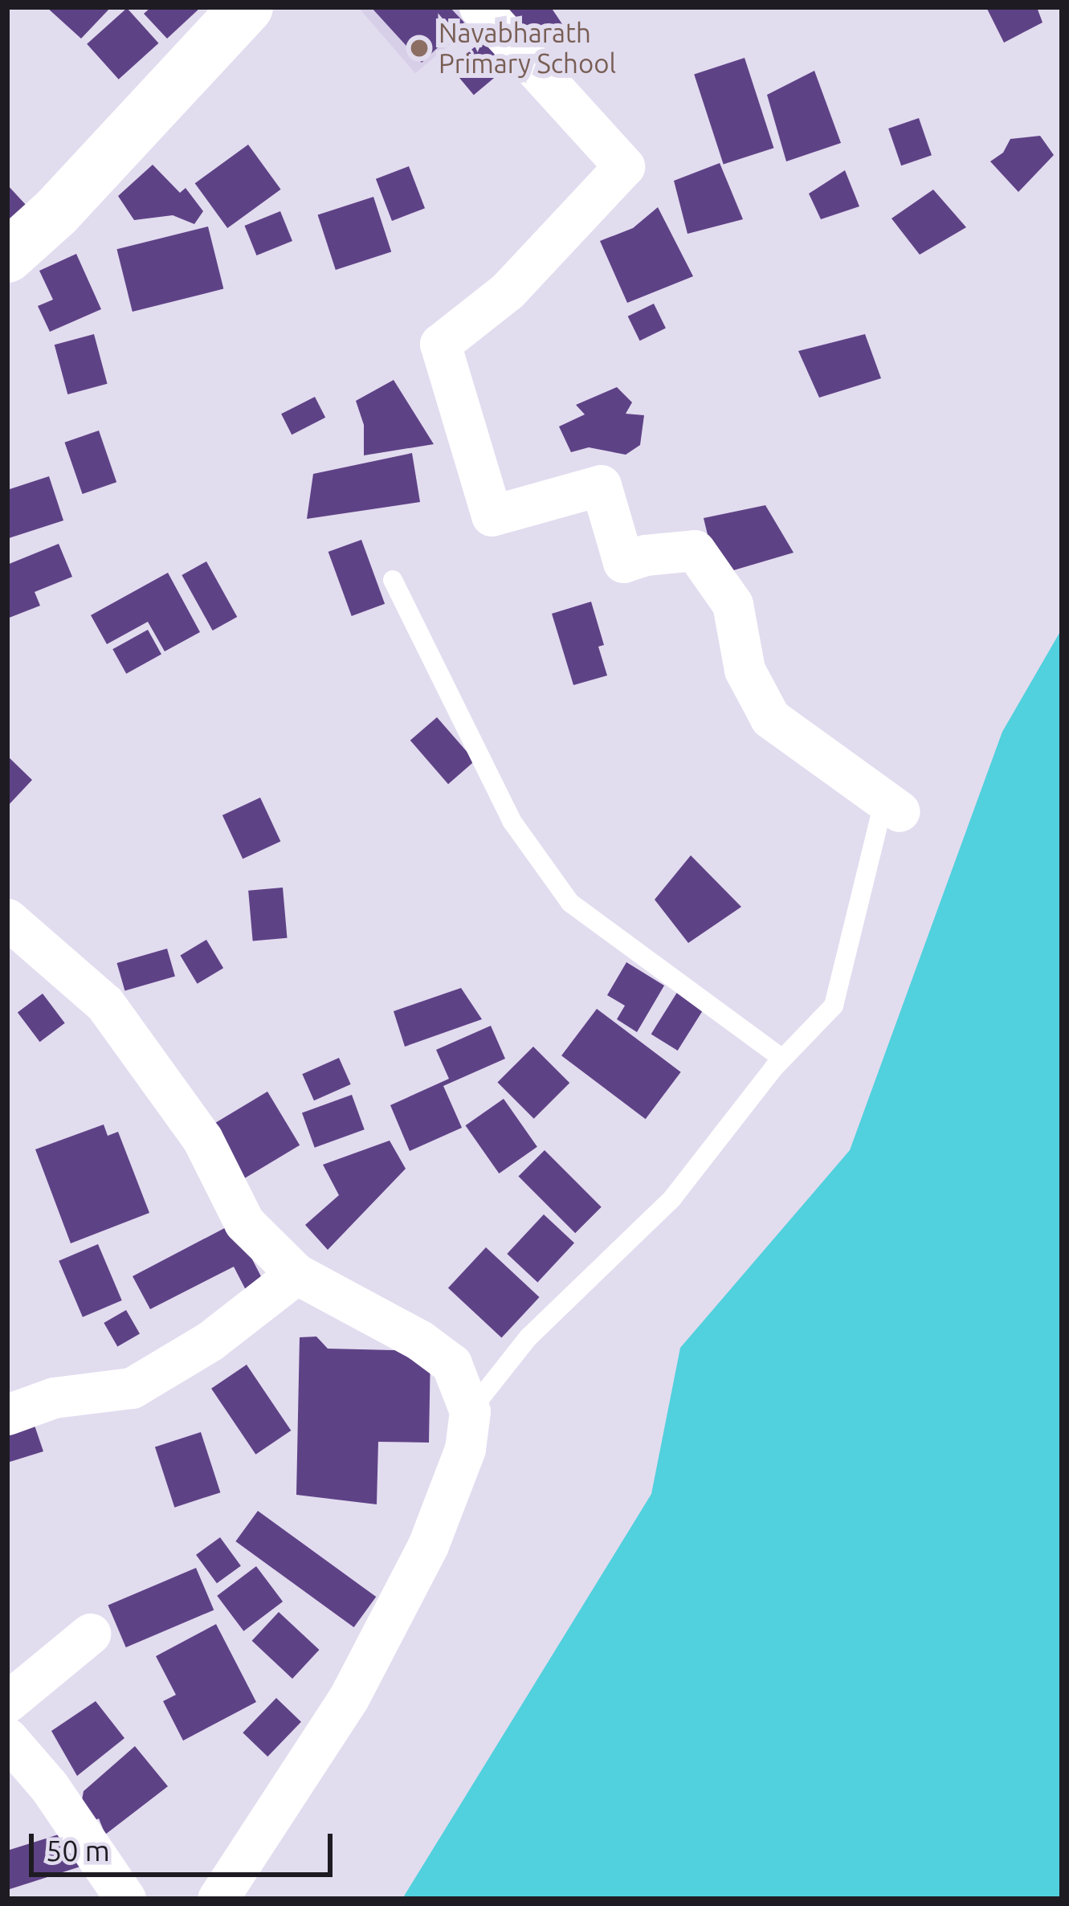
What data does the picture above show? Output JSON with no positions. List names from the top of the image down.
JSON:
{
  "places": ["Navabharath Primary School"],
  "scale_bar": "50 m"
}
